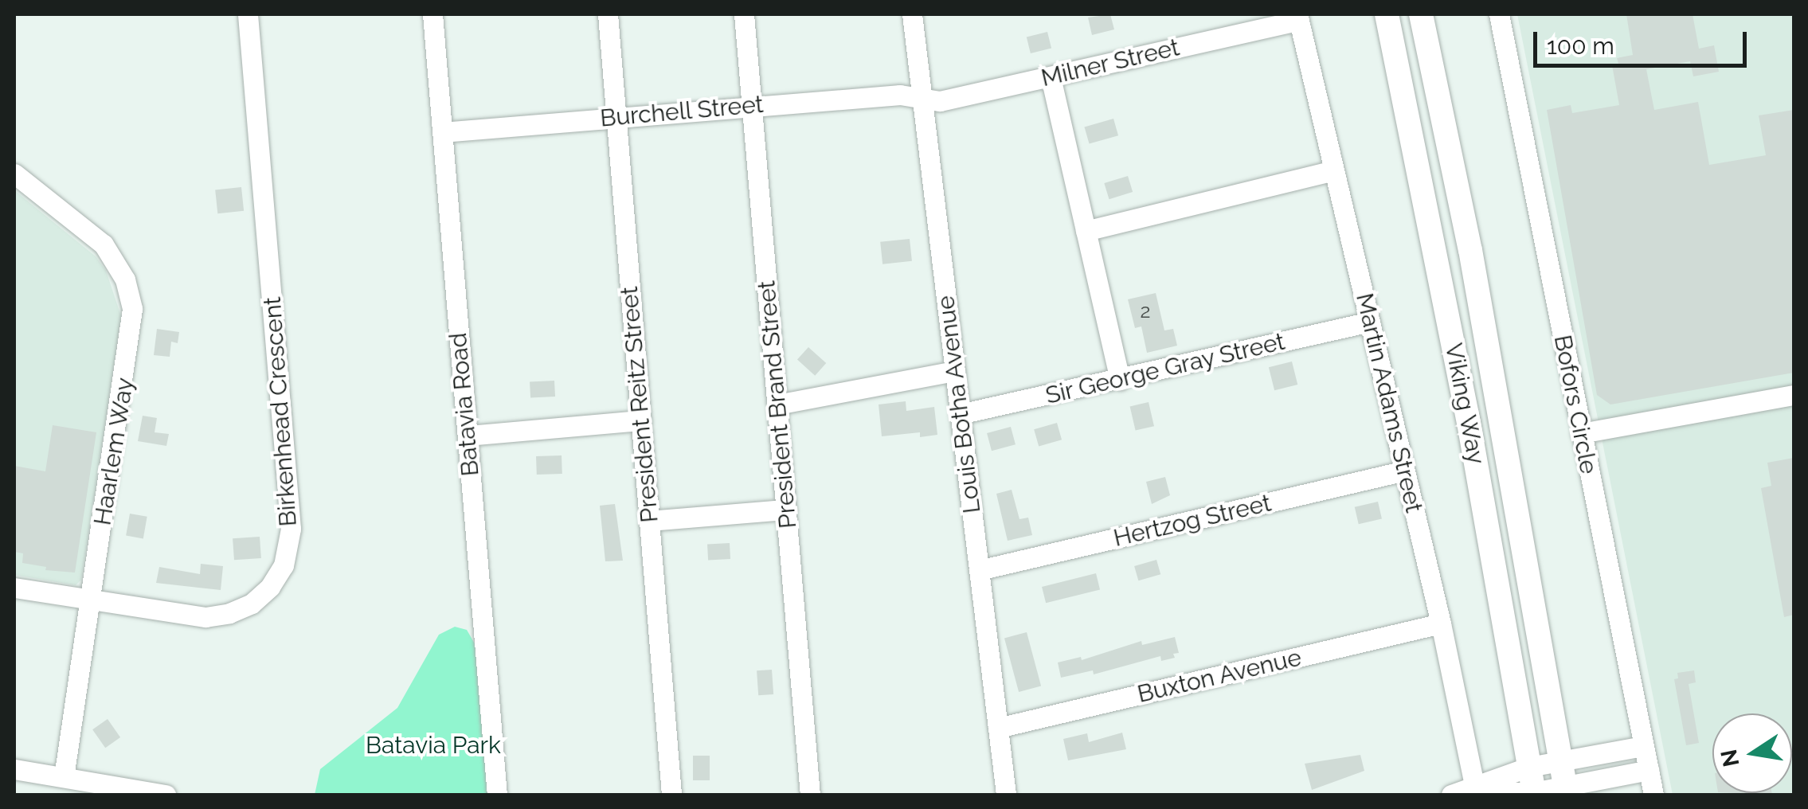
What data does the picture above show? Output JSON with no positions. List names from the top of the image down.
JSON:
{
  "streets": {
    "main road": ["Viking Way"],
    "street": [
      "Milner Street",
      "Burchell Street",
      "Sir George Gray Street",
      "Martin Adams Street",
      "Batavia Road",
      "President Reitz Street",
      "President Brand Street",
      "Louis Botha Avenue",
      "Bofors Circle",
      "Birkenhead Crescent",
      "Haarlem Way",
      "Hertzog Street",
      "Buxton Avenue"
    ]
  },
  "crossings": [
    ["Milner Street", "Burchell Street"],
    ["Milner Street", "Martin Adams Street"],
    ["Milner Street", "Louis Botha Avenue"],
    ["Burchell Street", "Batavia Road"],
    ["Burchell Street", "President Reitz Street"],
    ["Burchell Street", "President Brand Street"],
    ["Burchell Street", "Louis Botha Avenue"],
    ["Sir George Gray Street", "Martin Adams Street"],
    ["Sir George Gray Street", "Louis Botha Avenue"],
    ["Martin Adams Street", "Hertzog Street"],
    ["Martin Adams Street", "Buxton Avenue"],
    ["Louis Botha Avenue", "Hertzog Street"],
    ["Louis Botha Avenue", "Buxton Avenue"],
    ["Birkenhead Crescent", "Haarlem Way"]
  ],
  "parks": ["Batavia Park"],
  "house_numbers": ["2"],
  "scale_bar": "100 m",
  "north": "left"
}
